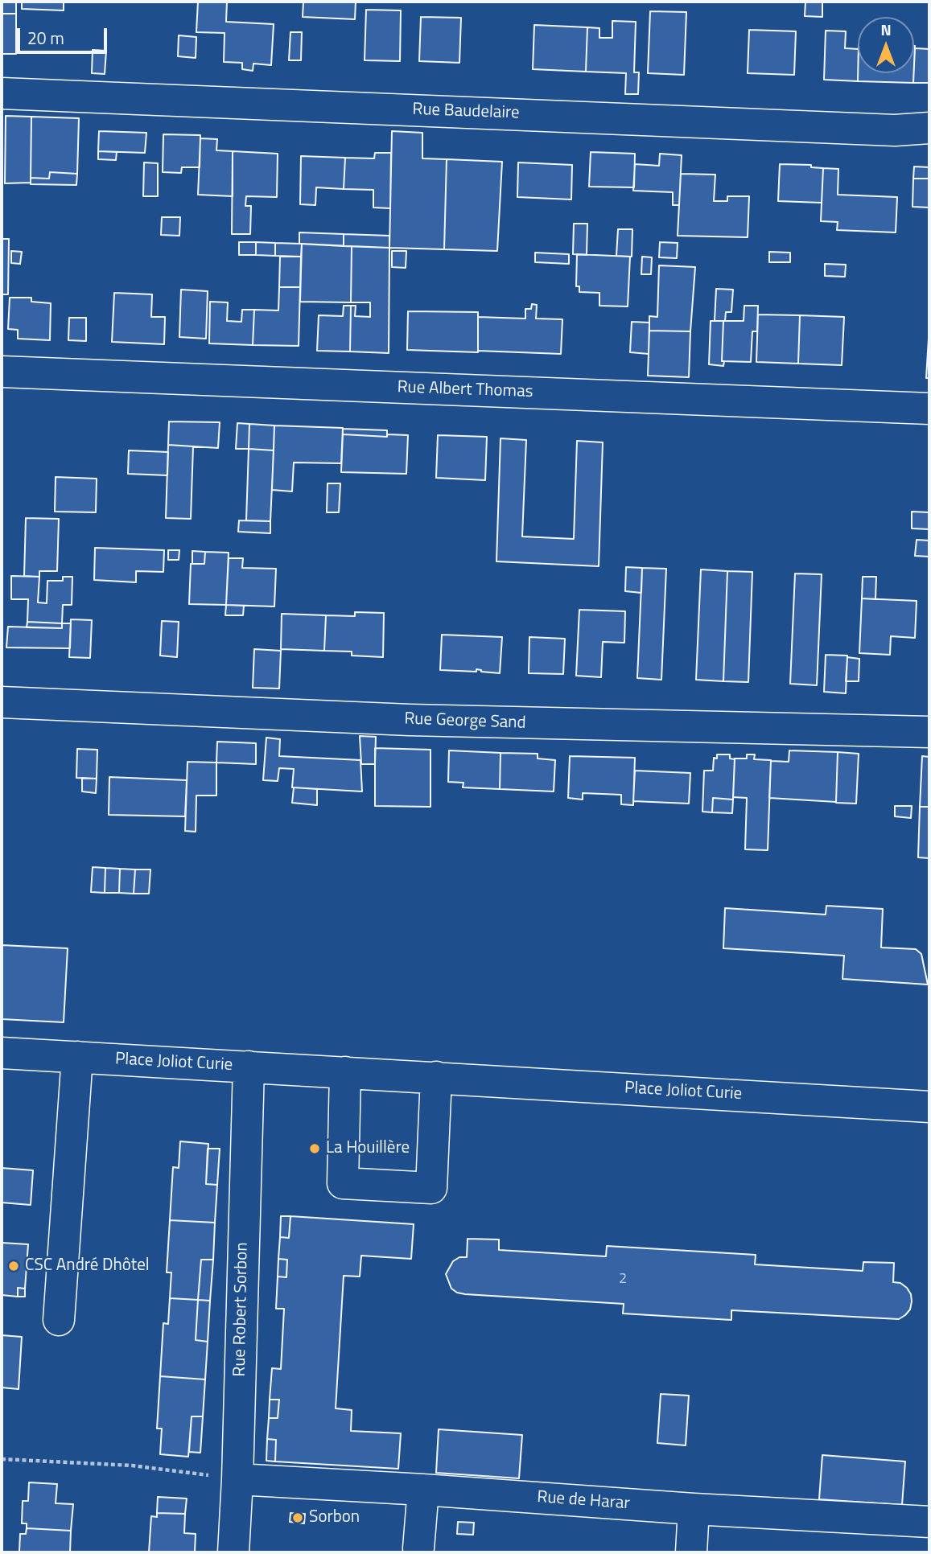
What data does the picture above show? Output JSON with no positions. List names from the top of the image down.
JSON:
{
  "streets": {
    "street": [
      "Rue Baudelaire",
      "Rue Albert Thomas",
      "Rue George Sand",
      "Place Joliot Curie",
      "Rue Robert Sorbon",
      "Rue de Harar"
    ]
  },
  "crossings": [
    ["Place Joliot Curie", "Rue Robert Sorbon"],
    ["Rue Robert Sorbon", "Rue de Harar"]
  ],
  "places": ["La Houillère", "CSC André Dhôtel", "Sorbon"],
  "house_numbers": ["2"],
  "scale_bar": "20 m",
  "north": "top"
}
